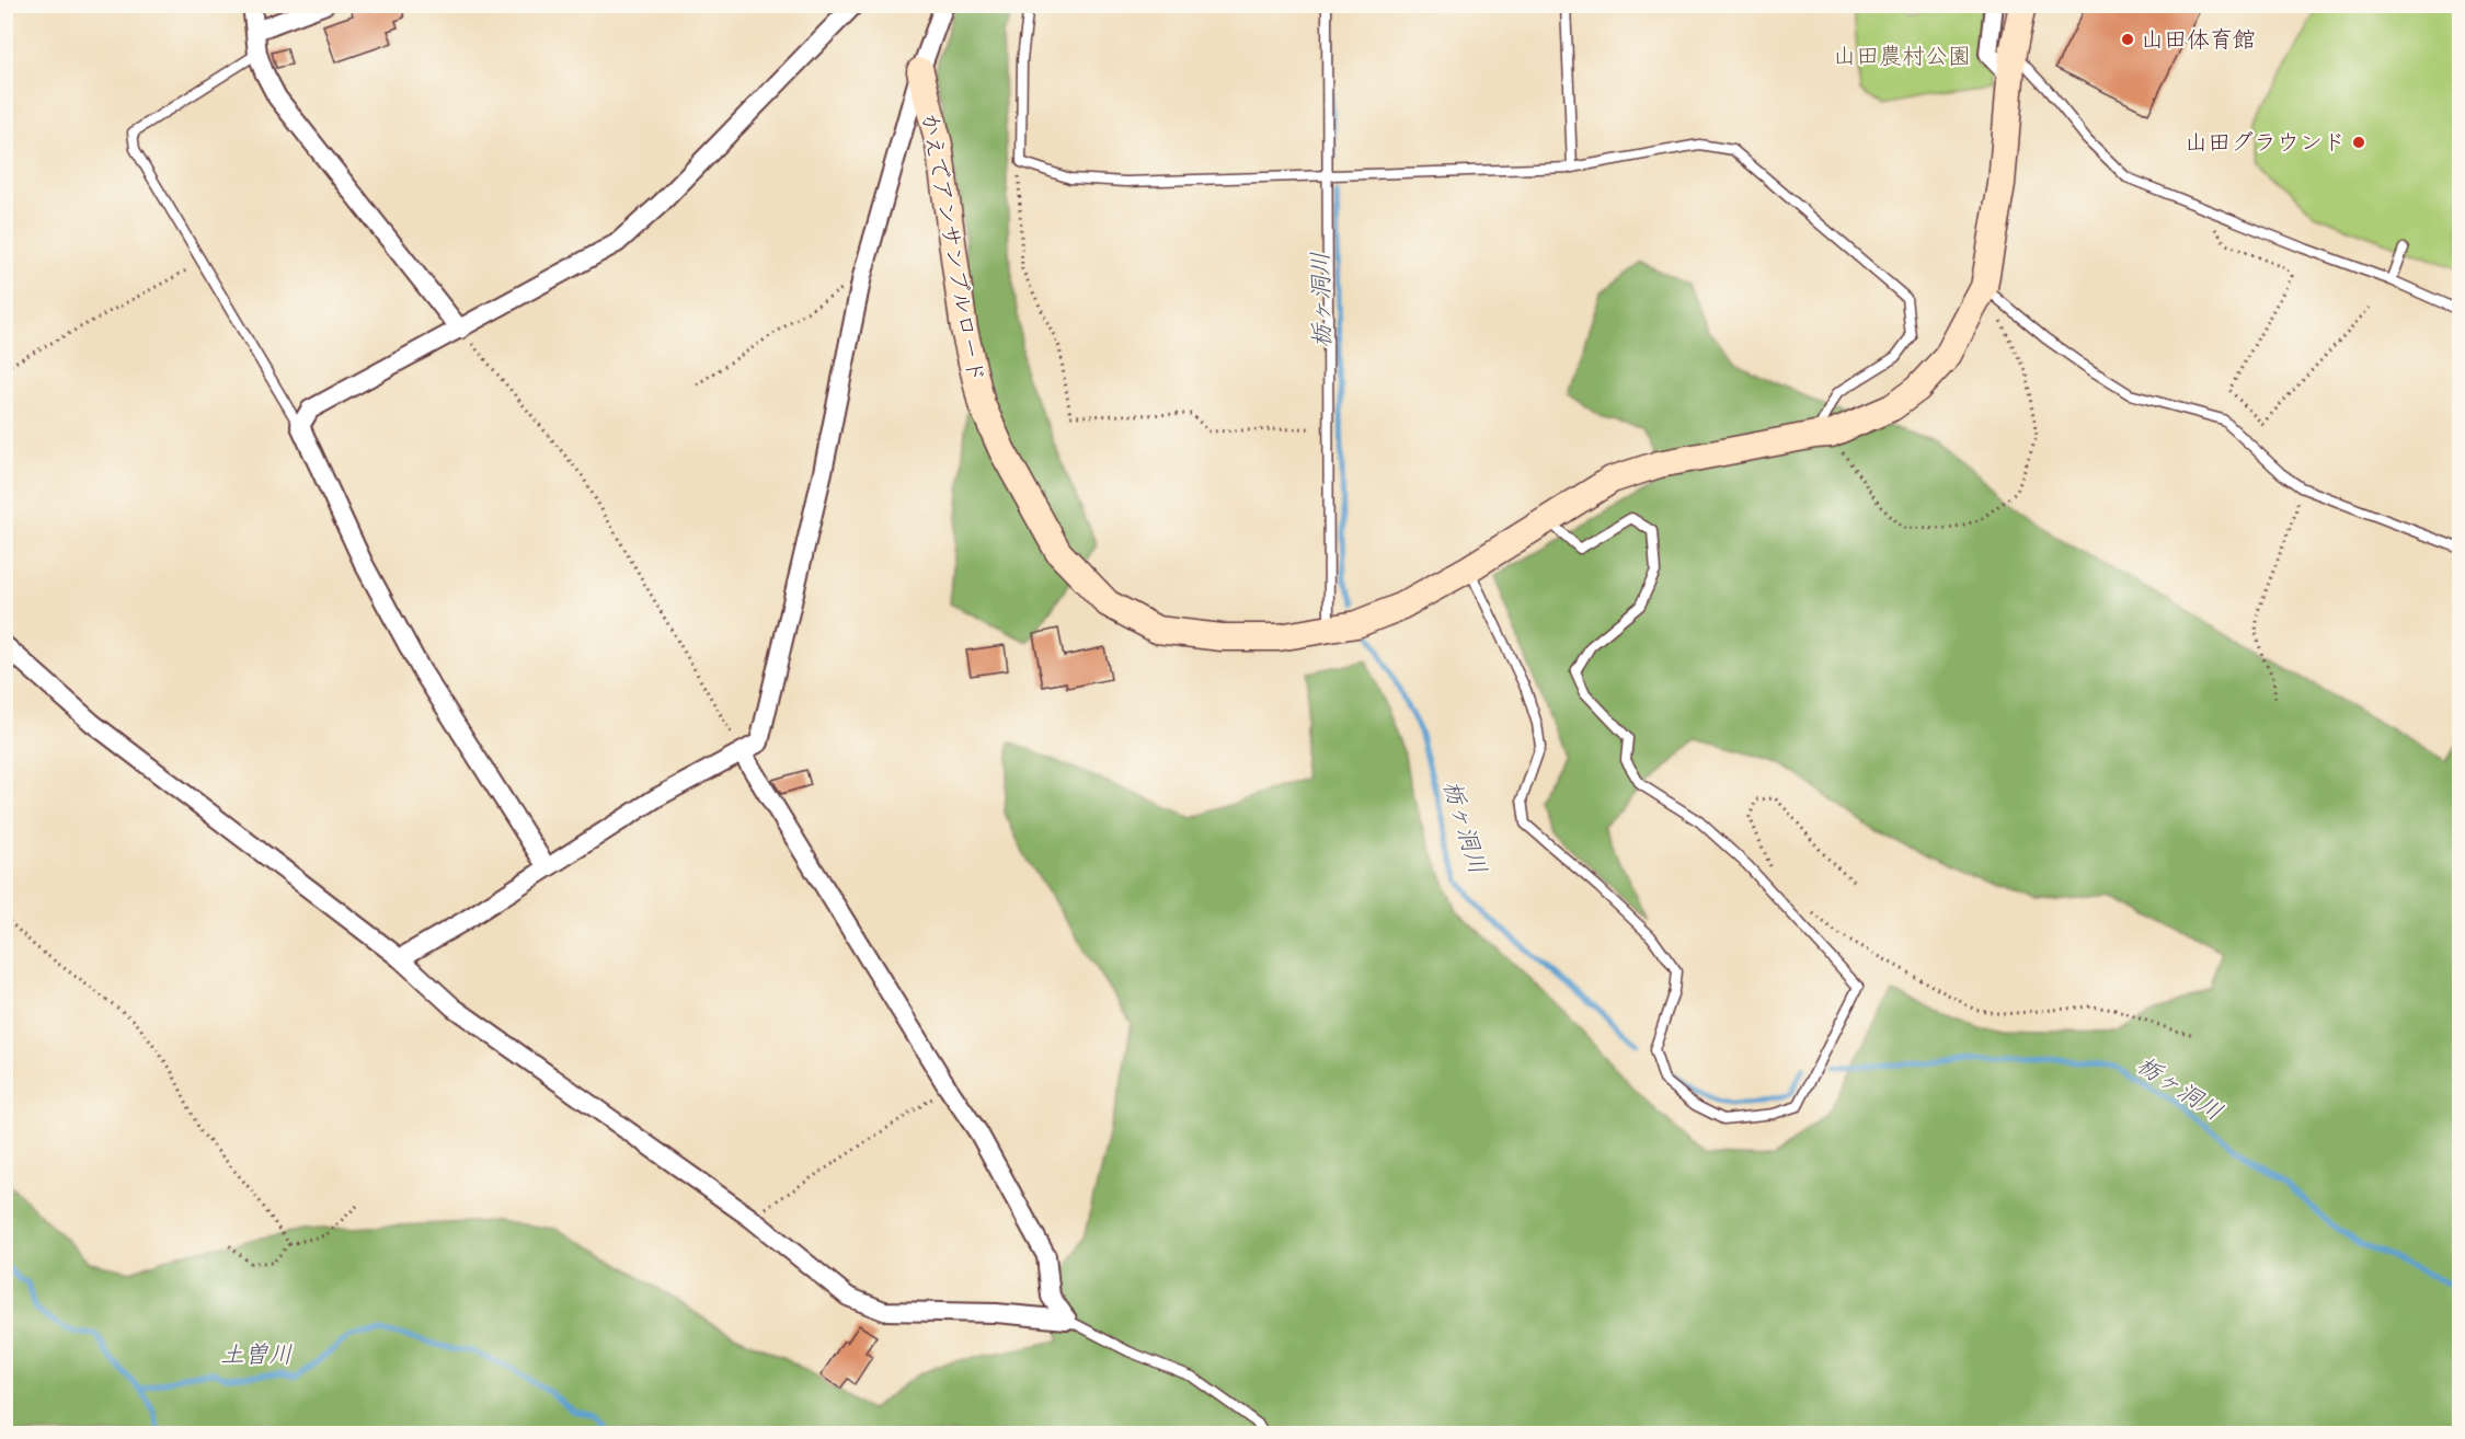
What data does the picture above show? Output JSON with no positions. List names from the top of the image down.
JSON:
{
  "streets": {
    "street": ["かえでアンサンブルロード"]
  },
  "water": ["栃ヶ洞川", "土曽川"],
  "parks": ["山田農村公園"],
  "places": ["山田体育館", "山田グラウンド"]
}
